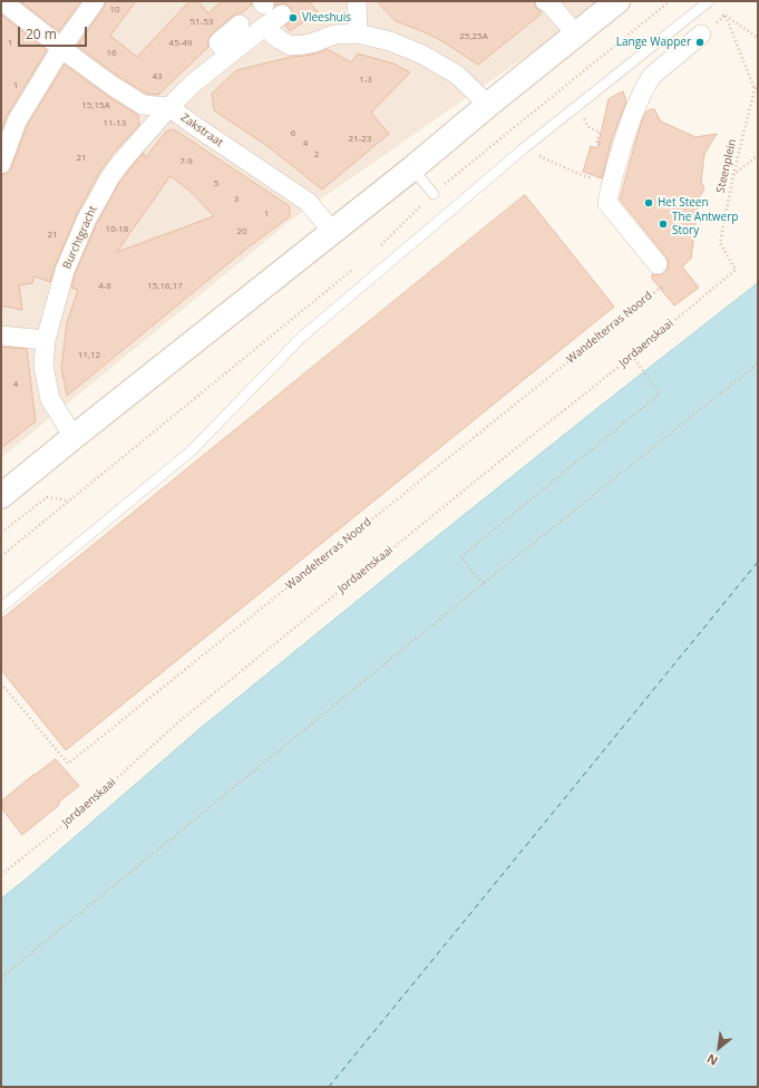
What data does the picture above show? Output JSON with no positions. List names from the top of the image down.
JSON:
{
  "streets": {
    "street": ["Zakstraat", "Burchtgracht"],
    "path": ["Steenplein", "Wandelterras Noord", "Jordaenskaai"]
  },
  "crossings": [
    ["Zakstraat", "Burchtgracht"],
    ["Steenplein", "Jordaenskaai"]
  ],
  "places": [
    "Vleeshuis",
    "Lange Wapper",
    "Het Steen",
    "The Antwerp Story"
  ],
  "house_numbers": [
    "10",
    "51-53",
    "25,25A",
    "1",
    "45-49",
    "16",
    "43",
    "1-3",
    "1",
    "15,15A",
    "11-13",
    "6",
    "21-23",
    "4",
    "2",
    "21",
    "7-9",
    "5",
    "3",
    "1",
    "10-18",
    "20",
    "21",
    "4-8",
    "15,16,17",
    "11,12",
    "4"
  ],
  "scale_bar": "20 m",
  "north": "bottom left"
}
